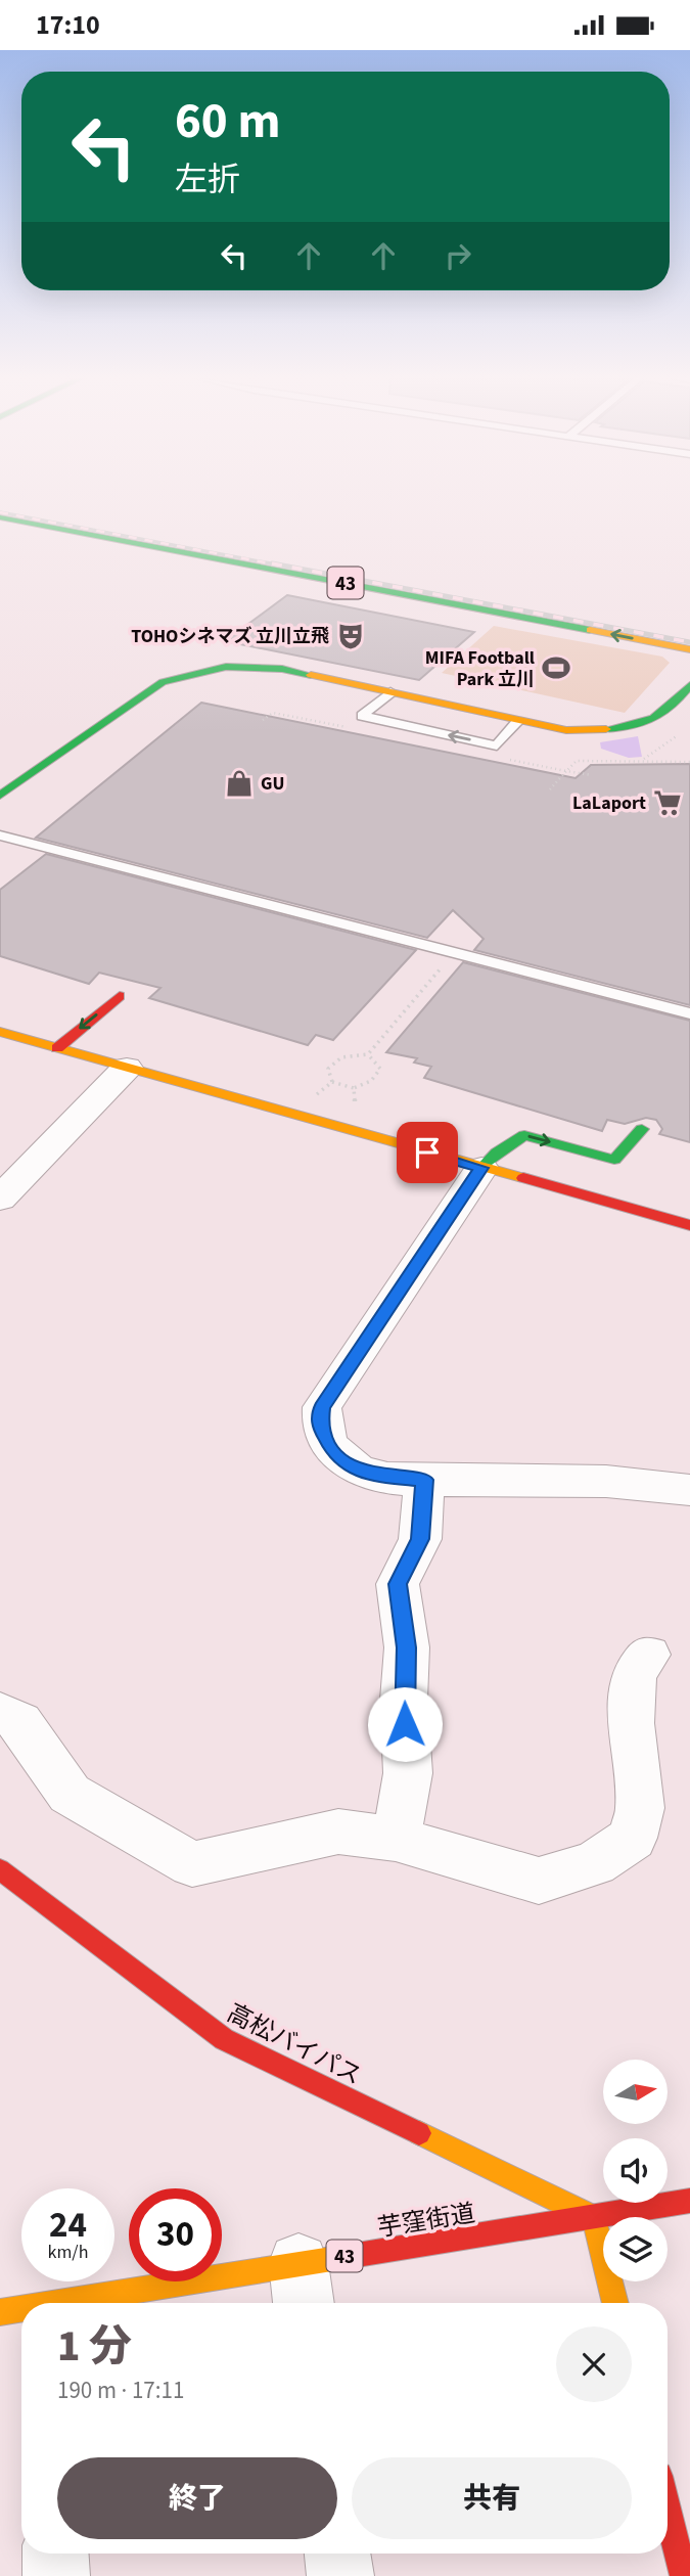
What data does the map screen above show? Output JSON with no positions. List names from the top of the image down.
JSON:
{
  "streets": {
    "main road": ["43", "高松バイパス", "芋窪街道"]
  },
  "crossings": [
    ["高松バイパス", "芋窪街道"]
  ],
  "places": {
    "theatre": ["TOHOシネマズ 立川立飛"],
    "sports": ["MIFA Football Park 立川"],
    "shop": ["GU"],
    "supermarket": ["LaLaport"]
  },
  "north": "right",
  "page": {
    "status": "17:10",
    "turn": ["60 m", "左折"],
    "speed": "24 km/h",
    "limit": "30",
    "heading": ["1 分", "190 m · 17:11"],
    "buttons": ["終了", "共有"]
  }
}
